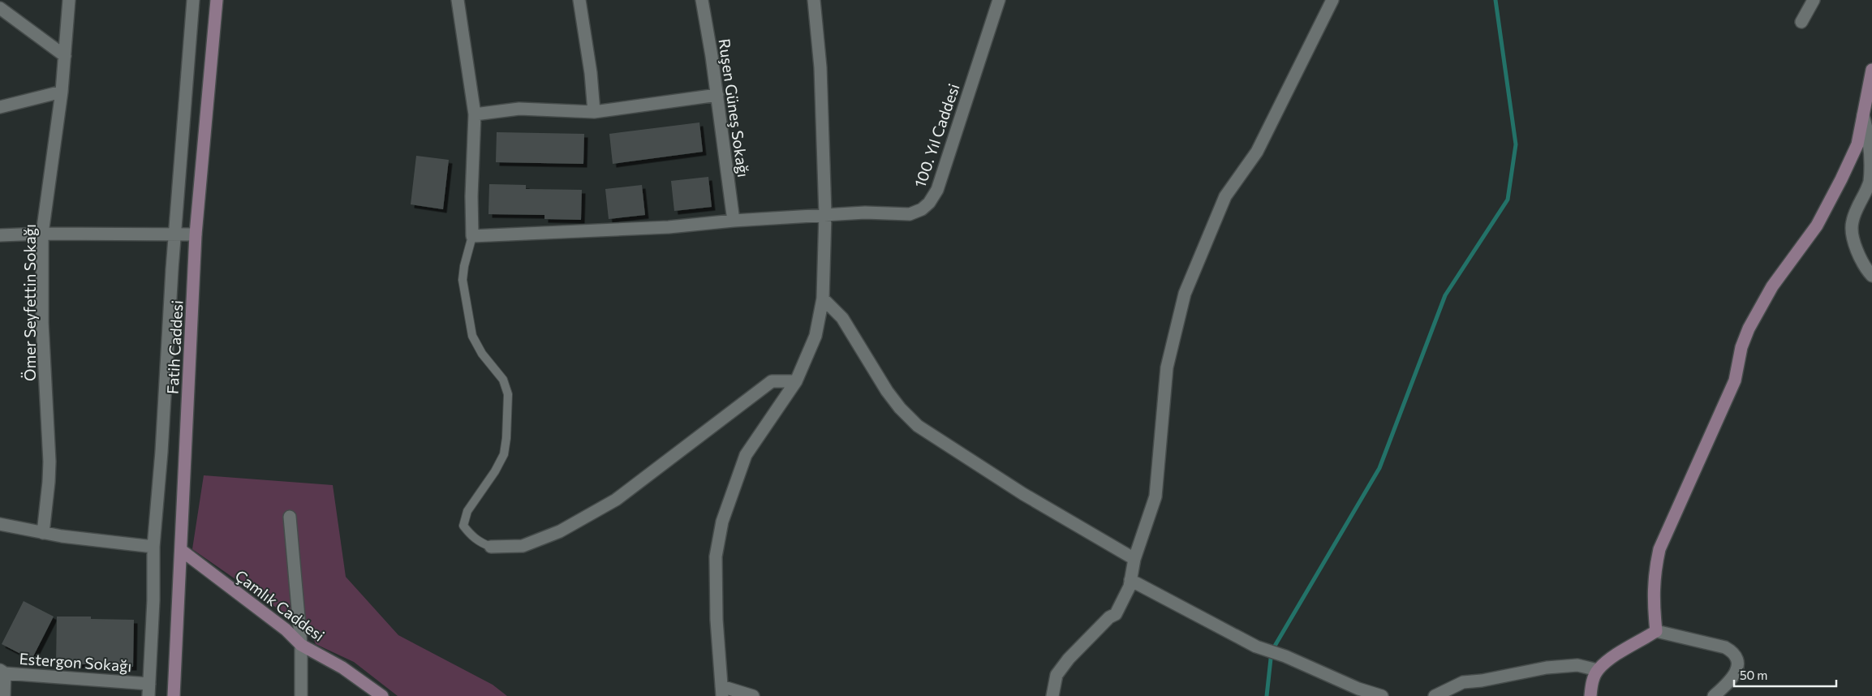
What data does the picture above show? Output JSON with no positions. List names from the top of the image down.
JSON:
{
  "streets": {
    "street": [
      "Ruşen Güneş Sokağı",
      "100. Yıl Caddesi",
      "Ömer Seyfettin Sokağı",
      "Fatih Caddesi",
      "Çamlık Caddesi",
      "Estergon Sokağı"
    ]
  },
  "crossings": [
    ["Ruşen Güneş Sokağı", "100. Yıl Caddesi"],
    ["Fatih Caddesi", "Çamlık Caddesi"]
  ],
  "scale_bar": "50 m"
}
